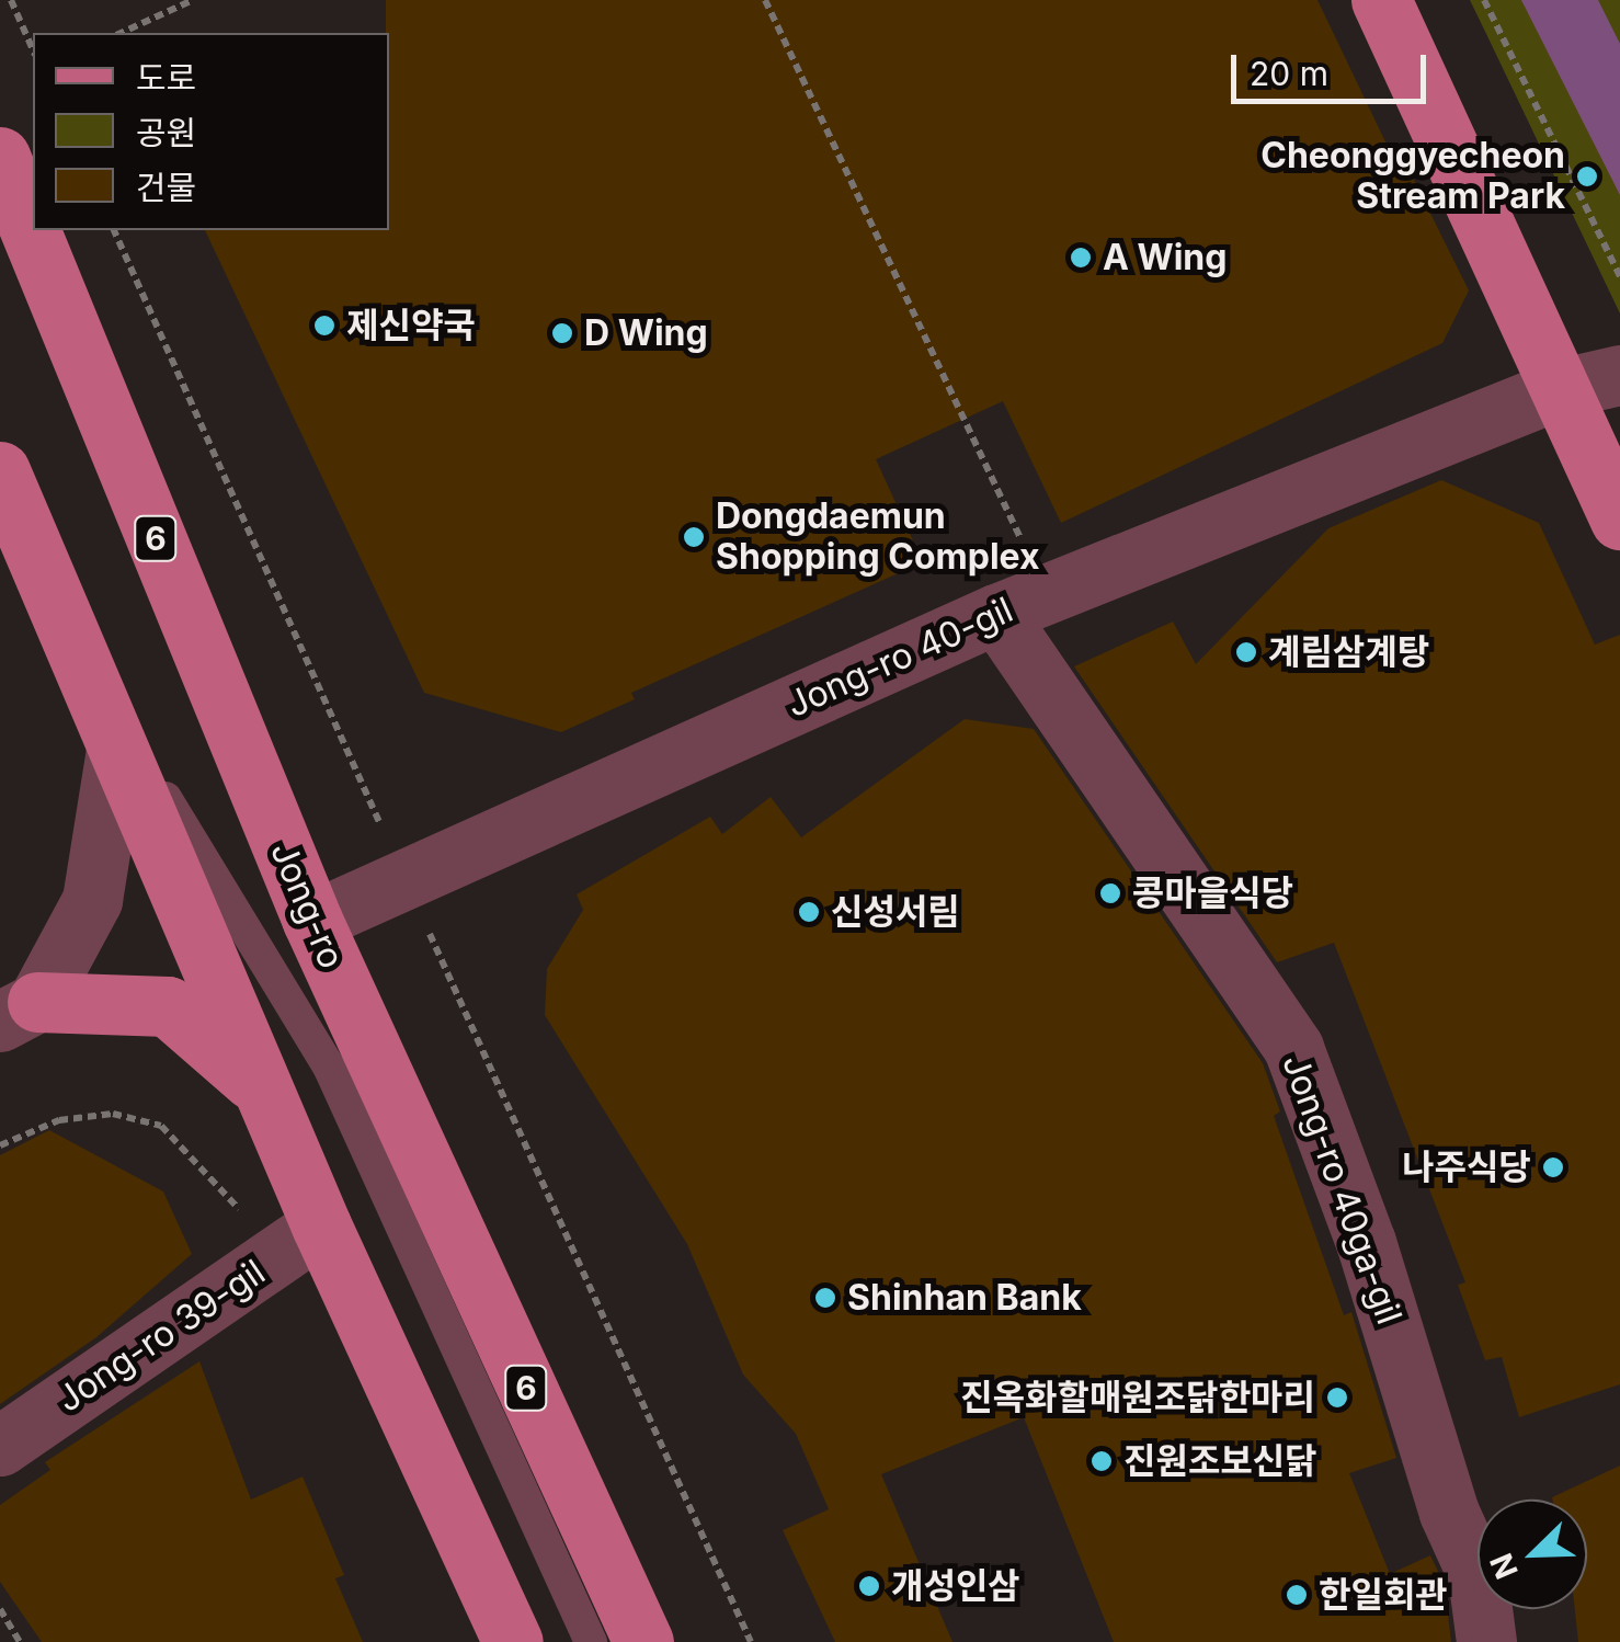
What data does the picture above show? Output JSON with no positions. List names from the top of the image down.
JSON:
{
  "streets": {
    "main road": ["6", "Jong-ro"],
    "street": ["Jong-ro 40-gil", "Jong-ro 40ga-gil", "Jong-ro 39-gil"]
  },
  "crossings": [
    ["Jong-ro 40-gil", "Jong-ro"],
    ["Jong-ro 40-gil", "Jong-ro 40ga-gil"]
  ],
  "places": [
    "Cheonggyecheon Stream Park",
    "A Wing",
    "제신약국",
    "D Wing",
    "Dongdaemun Shopping Complex",
    "계림삼계탕",
    "콩마을식당",
    "신성서림",
    "나주식당",
    "Shinhan Bank",
    "진옥화할매원조닭한마리",
    "진원조보신닭",
    "개성인삼",
    "한일회관"
  ],
  "legend": ["도로", "공원", "건물"],
  "scale_bar": "20 m",
  "north": "bottom left"
}
